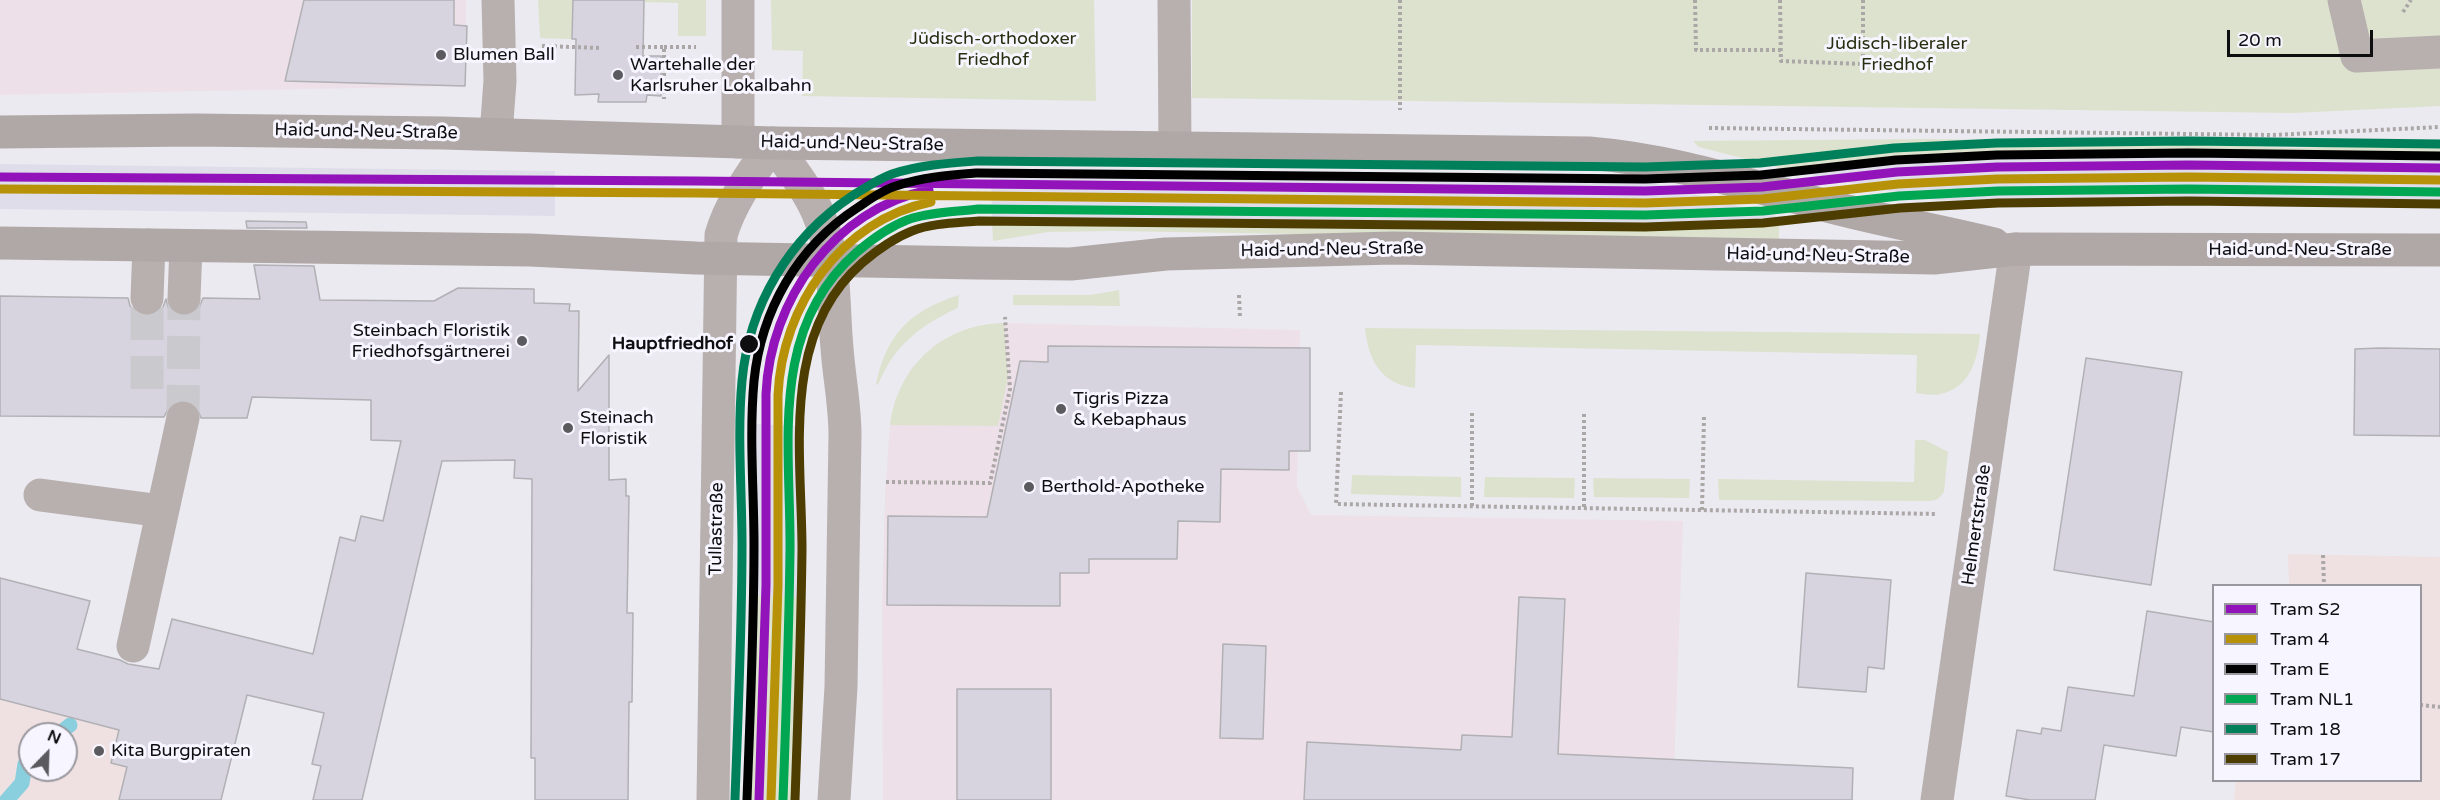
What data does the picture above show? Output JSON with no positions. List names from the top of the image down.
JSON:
{
  "streets": {
    "main road": ["Haid-und-Neu-Straße"],
    "street": ["Helmertstraße", "Tullastraße"]
  },
  "crossings": [
    ["Haid-und-Neu-Straße", "Helmertstraße"],
    ["Haid-und-Neu-Straße", "Tullastraße"]
  ],
  "parks": ["Jüdisch-orthodoxer Friedhof", "Jüdisch-liberaler Friedhof"],
  "places": [
    "Blumen Ball",
    "Wartehalle der Karlsruher Lokalbahn",
    "Steinbach Floristik Friedhofsgärtnerei",
    "Hauptfriedhof",
    "Tigris Pizza & Kebaphaus",
    "Steinach Floristik",
    "Berthold-Apotheke",
    "Kita Burgpiraten"
  ],
  "lines": [
    "tram line 18",
    "tram line E",
    "tram line S2",
    "tram line 4",
    "tram line NL1",
    "tram line 17"
  ],
  "legend": [
    "Tram S2",
    "Tram 4",
    "Tram E",
    "Tram NL1",
    "Tram 18",
    "Tram 17"
  ],
  "scale_bar": "20 m",
  "north": "top right"
}
